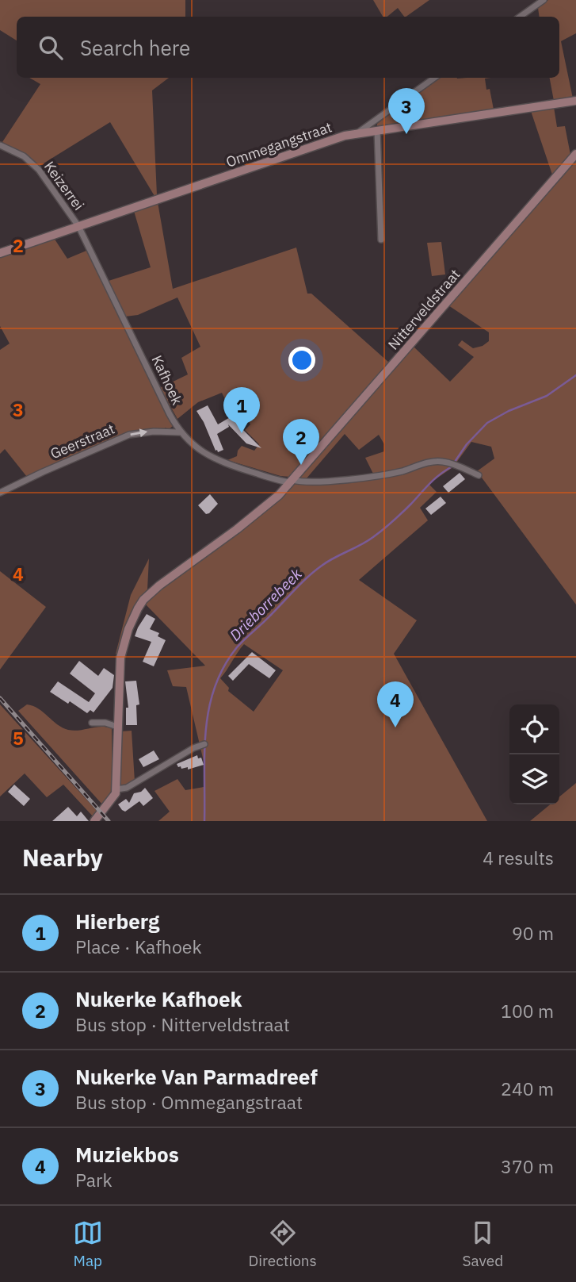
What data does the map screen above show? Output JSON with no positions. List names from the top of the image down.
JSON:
{
  "streets": {
    "main road": ["Ommegangstraat", "Nitterveldstraat"],
    "street": ["Keizerrei", "Kafhoek", "Geerstraat"]
  },
  "crossings": [
    ["Ommegangstraat", "Keizerrei"],
    ["Ommegangstraat", "Kafhoek"],
    ["Keizerrei", "Kafhoek"],
    ["Nitterveldstraat", "Kafhoek"],
    ["Kafhoek", "Geerstraat"]
  ],
  "one_way": ["Geerstraat"],
  "water": ["Drieborrebeek"],
  "page": {
    "search": "Search here",
    "pins": [
      "3",
      "1",
      "2",
      "4"
    ],
    "heading": ["Nearby", "4 results"],
    "list": [
      {
        "mark": "1",
        "name": "Hierberg",
        "note": "Place · Kafhoek",
        "value": "90 m"
      },
      {
        "mark": "2",
        "name": "Nukerke Kafhoek",
        "note": "Bus stop · Nitterveldstraat",
        "value": "100 m"
      },
      {
        "mark": "3",
        "name": "Nukerke Van Parmadreef",
        "note": "Bus stop · Ommegangstraat",
        "value": "240 m"
      },
      {
        "mark": "4",
        "name": "Muziekbos",
        "note": "Park",
        "value": "370 m"
      }
    ],
    "nav": ["Map", "Directions", "Saved"]
  },
  "grid": {
    "rows": [
      "2",
      "3",
      "4",
      "5"
    ]
  }
}
